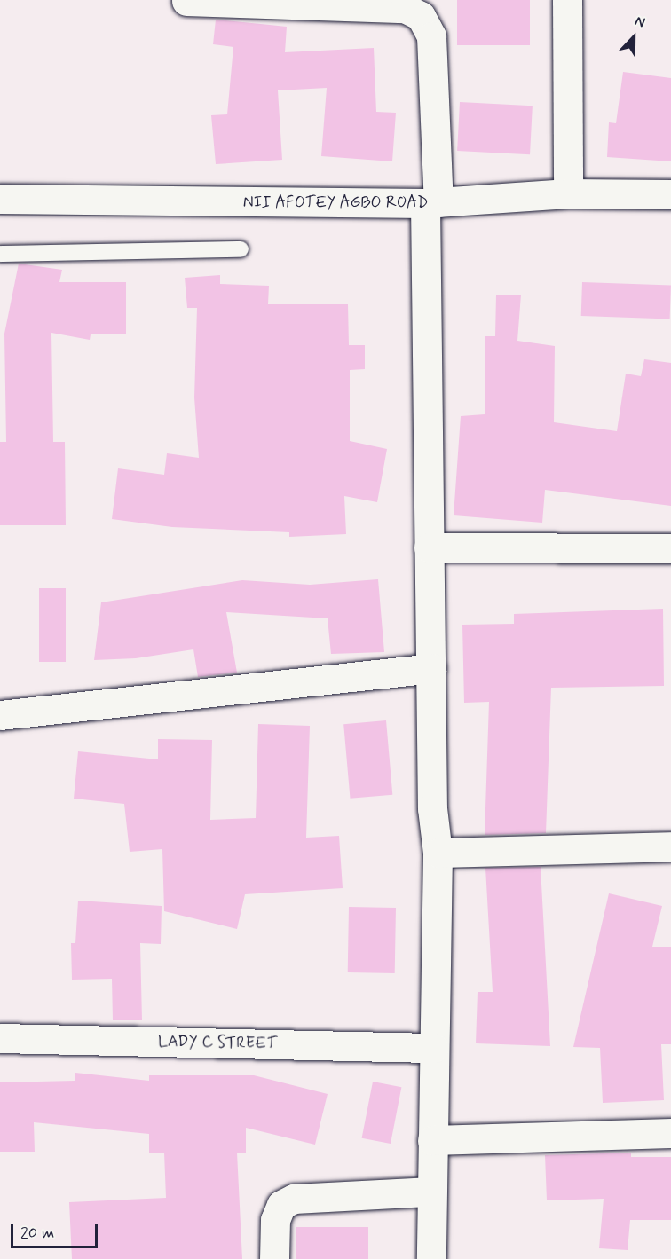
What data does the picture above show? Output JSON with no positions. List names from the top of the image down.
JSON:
{
  "streets": {
    "street": ["NII AFOTEY AGBO ROAD", "LADY C STREET"]
  },
  "scale_bar": "20 m",
  "north": "top"
}
